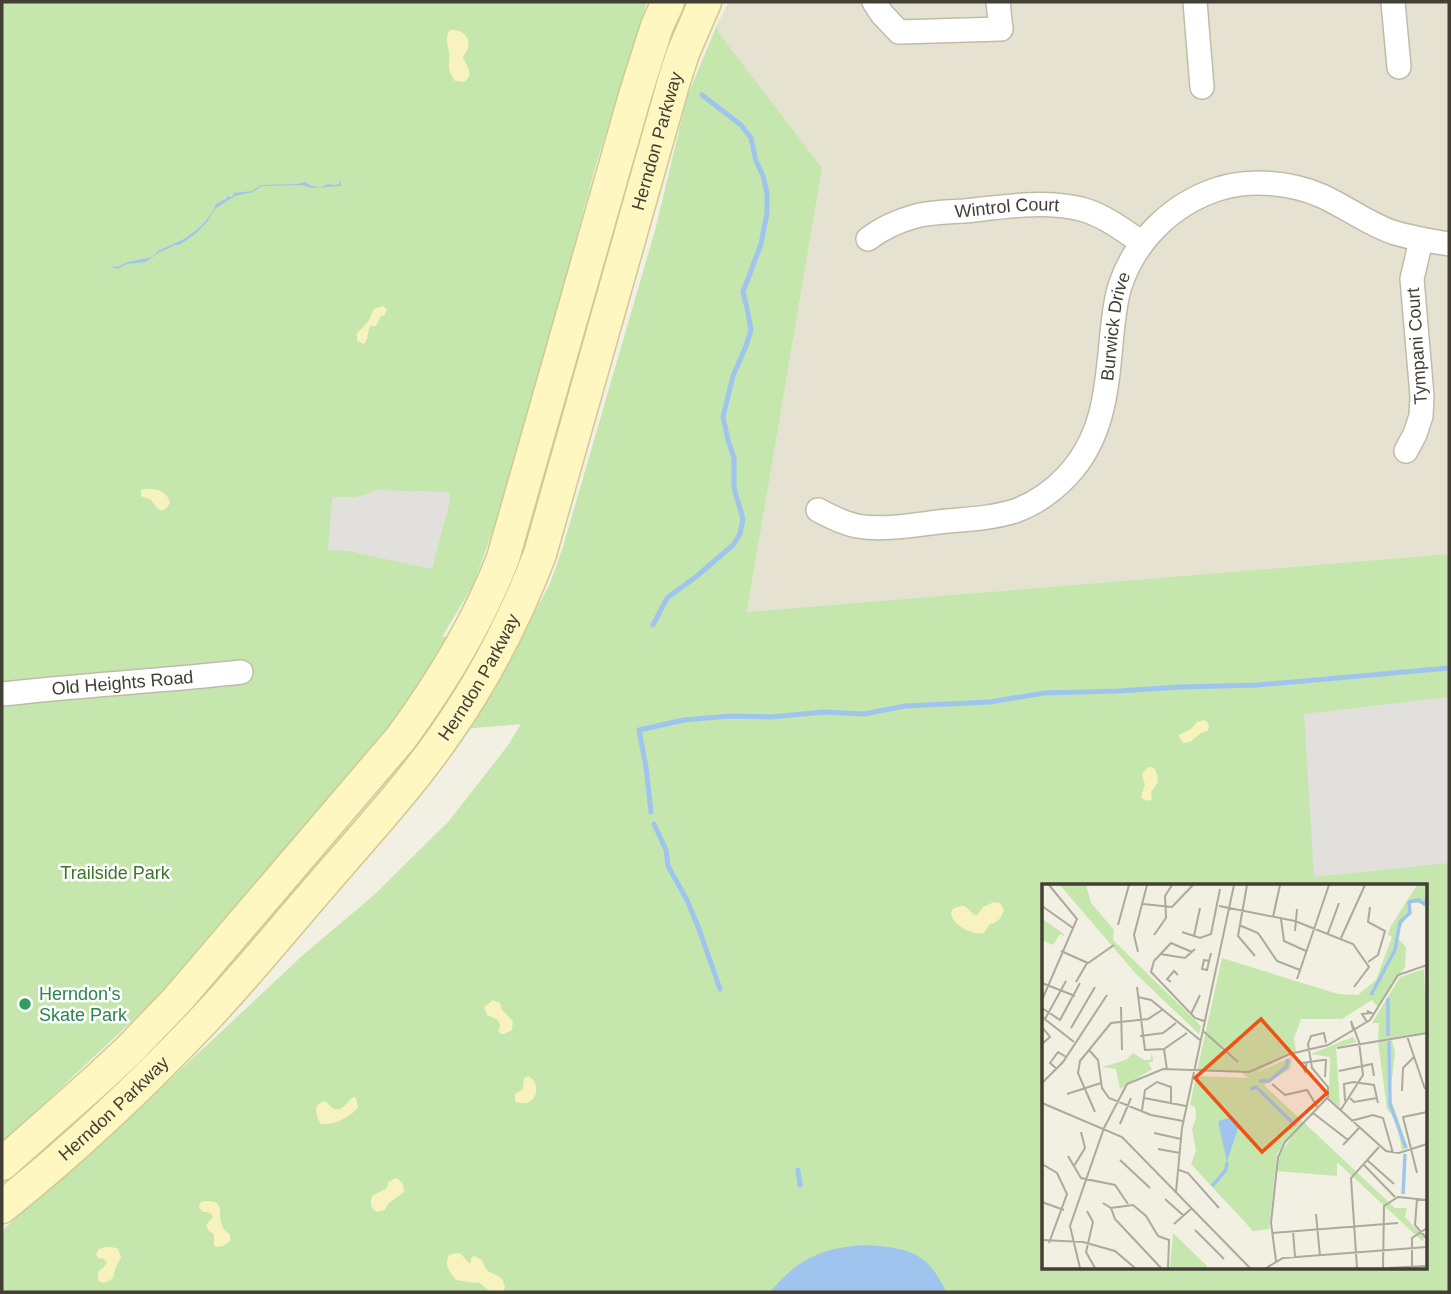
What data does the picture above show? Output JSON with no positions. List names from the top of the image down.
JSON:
{
  "streets": {
    "main road": ["Herndon Parkway"],
    "street": [
      "Wintrol Court",
      "Burwick Drive",
      "Tympani Court",
      "Old Heights Road"
    ]
  },
  "crossings": [
    ["Wintrol Court", "Burwick Drive"],
    ["Burwick Drive", "Tympani Court"]
  ],
  "parks": ["Trailside Park"],
  "places": ["Herndon's Skate Park"]
}
